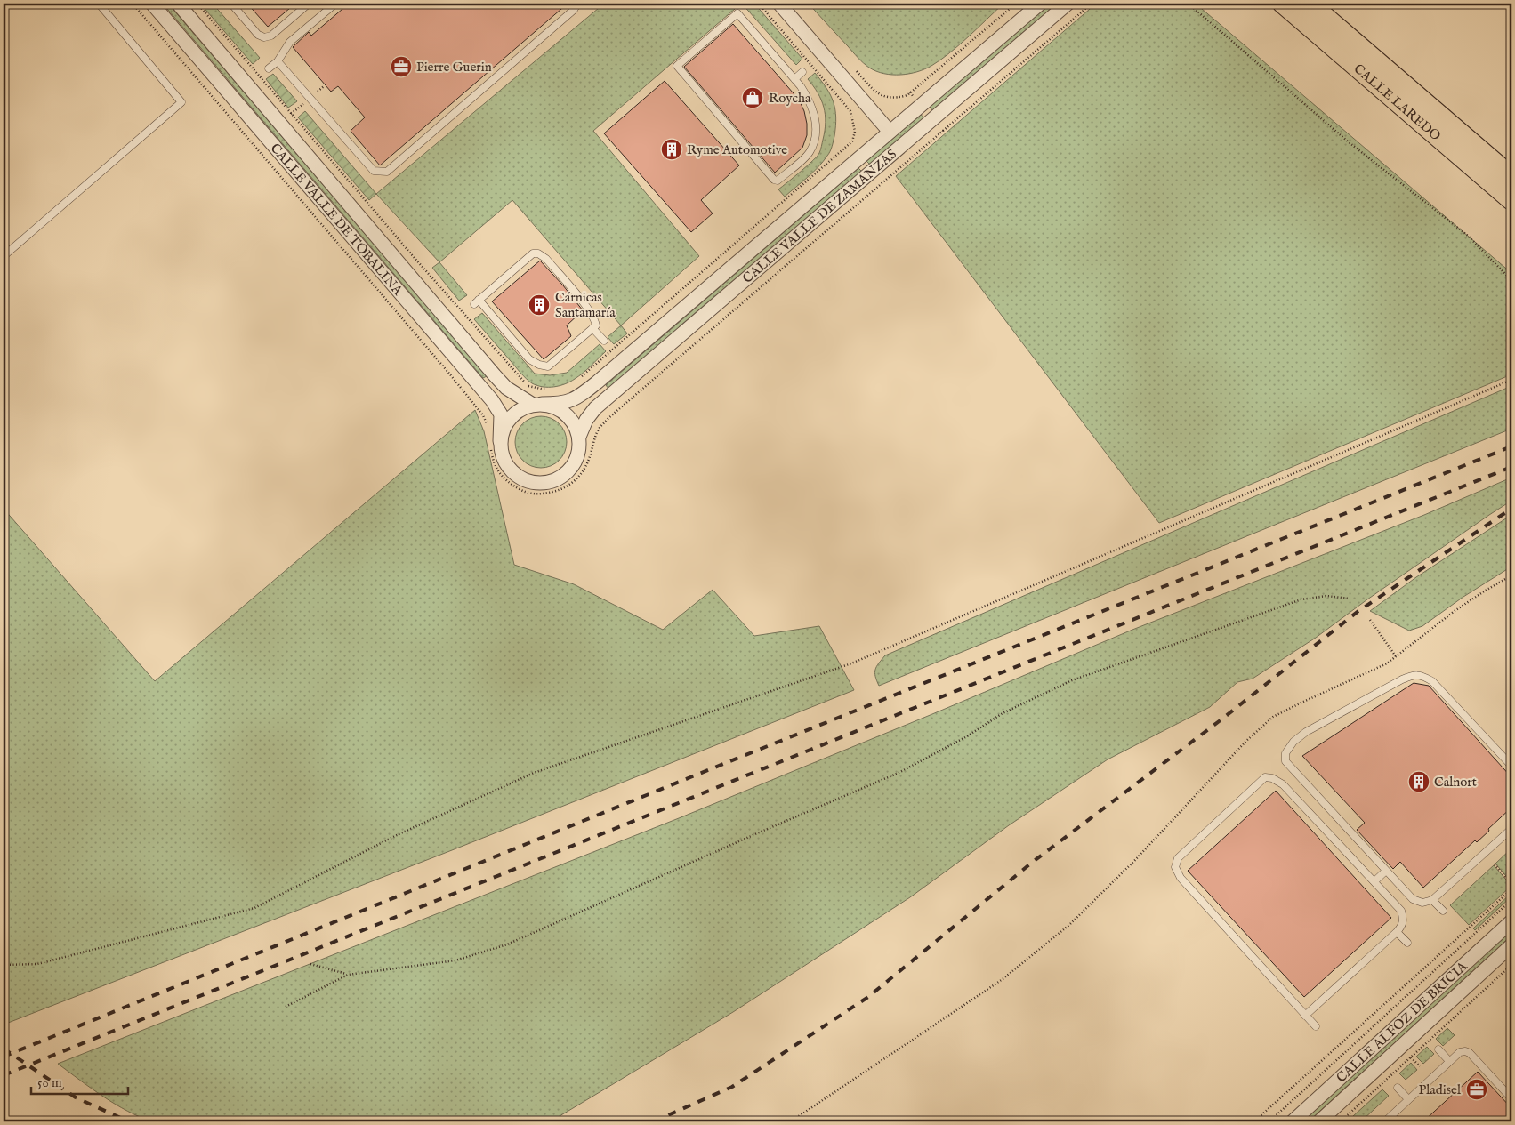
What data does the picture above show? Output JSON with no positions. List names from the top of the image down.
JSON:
{
  "streets": {
    "main road": ["CALLE LAREDO"],
    "street": ["CALLE VALLE DE ZAMANZAS", "CALLE VALLE DE TOBALINA", "CALLE ALFOZ DE BRICIA"]
  },
  "crossings": [
    ["CALLE VALLE DE ZAMANZAS", "CALLE VALLE DE TOBALINA"]
  ],
  "places": {
    "office": ["Pierre Guerin", "Pladisel"],
    "shop": ["Roycha"],
    "building": ["Ryme Automotive", "Cárnicas Santamaría", "Calnort"]
  },
  "scale_bar": "50 m"
}
